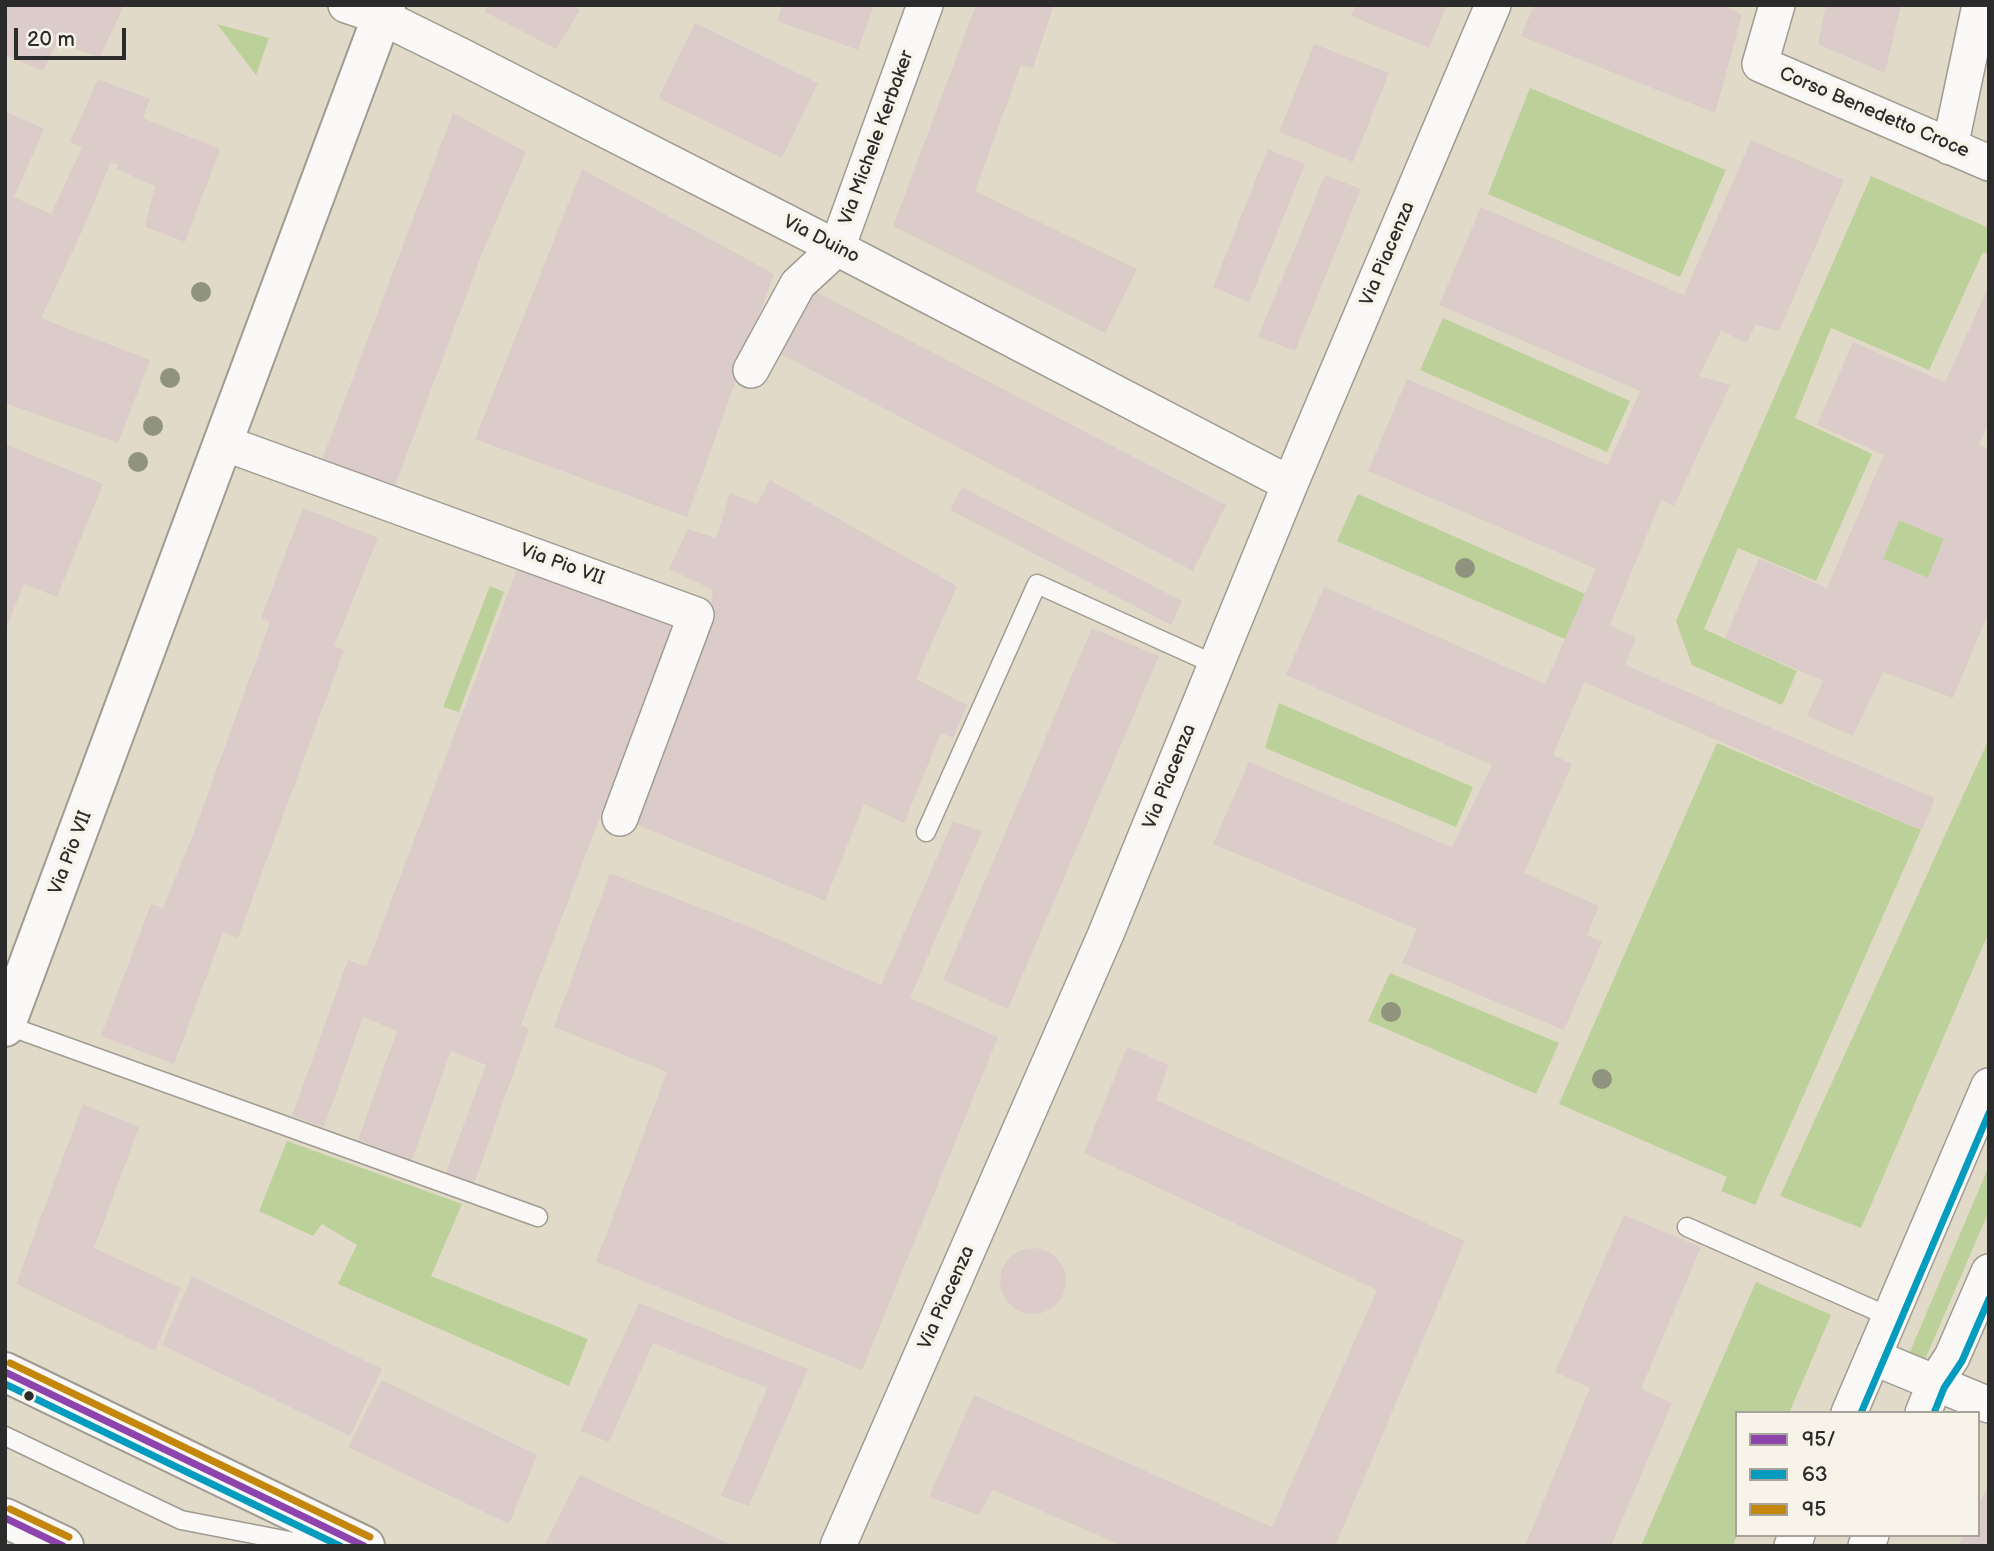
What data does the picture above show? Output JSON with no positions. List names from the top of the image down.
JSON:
{
  "streets": {
    "street": [
      "Corso Benedetto Croce",
      "Via Michele Kerbaker",
      "Via Duino",
      "Via Piacenza",
      "Via Pio VII"
    ]
  },
  "crossings": [
    ["Via Michele Kerbaker", "Via Duino"],
    ["Via Duino", "Via Piacenza"],
    ["Via Duino", "Via Pio VII"]
  ],
  "lines": ["transit line 63", "transit line 95", "transit line 95/"],
  "legend": ["95/", "63", "95"],
  "scale_bar": "20 m"
}
